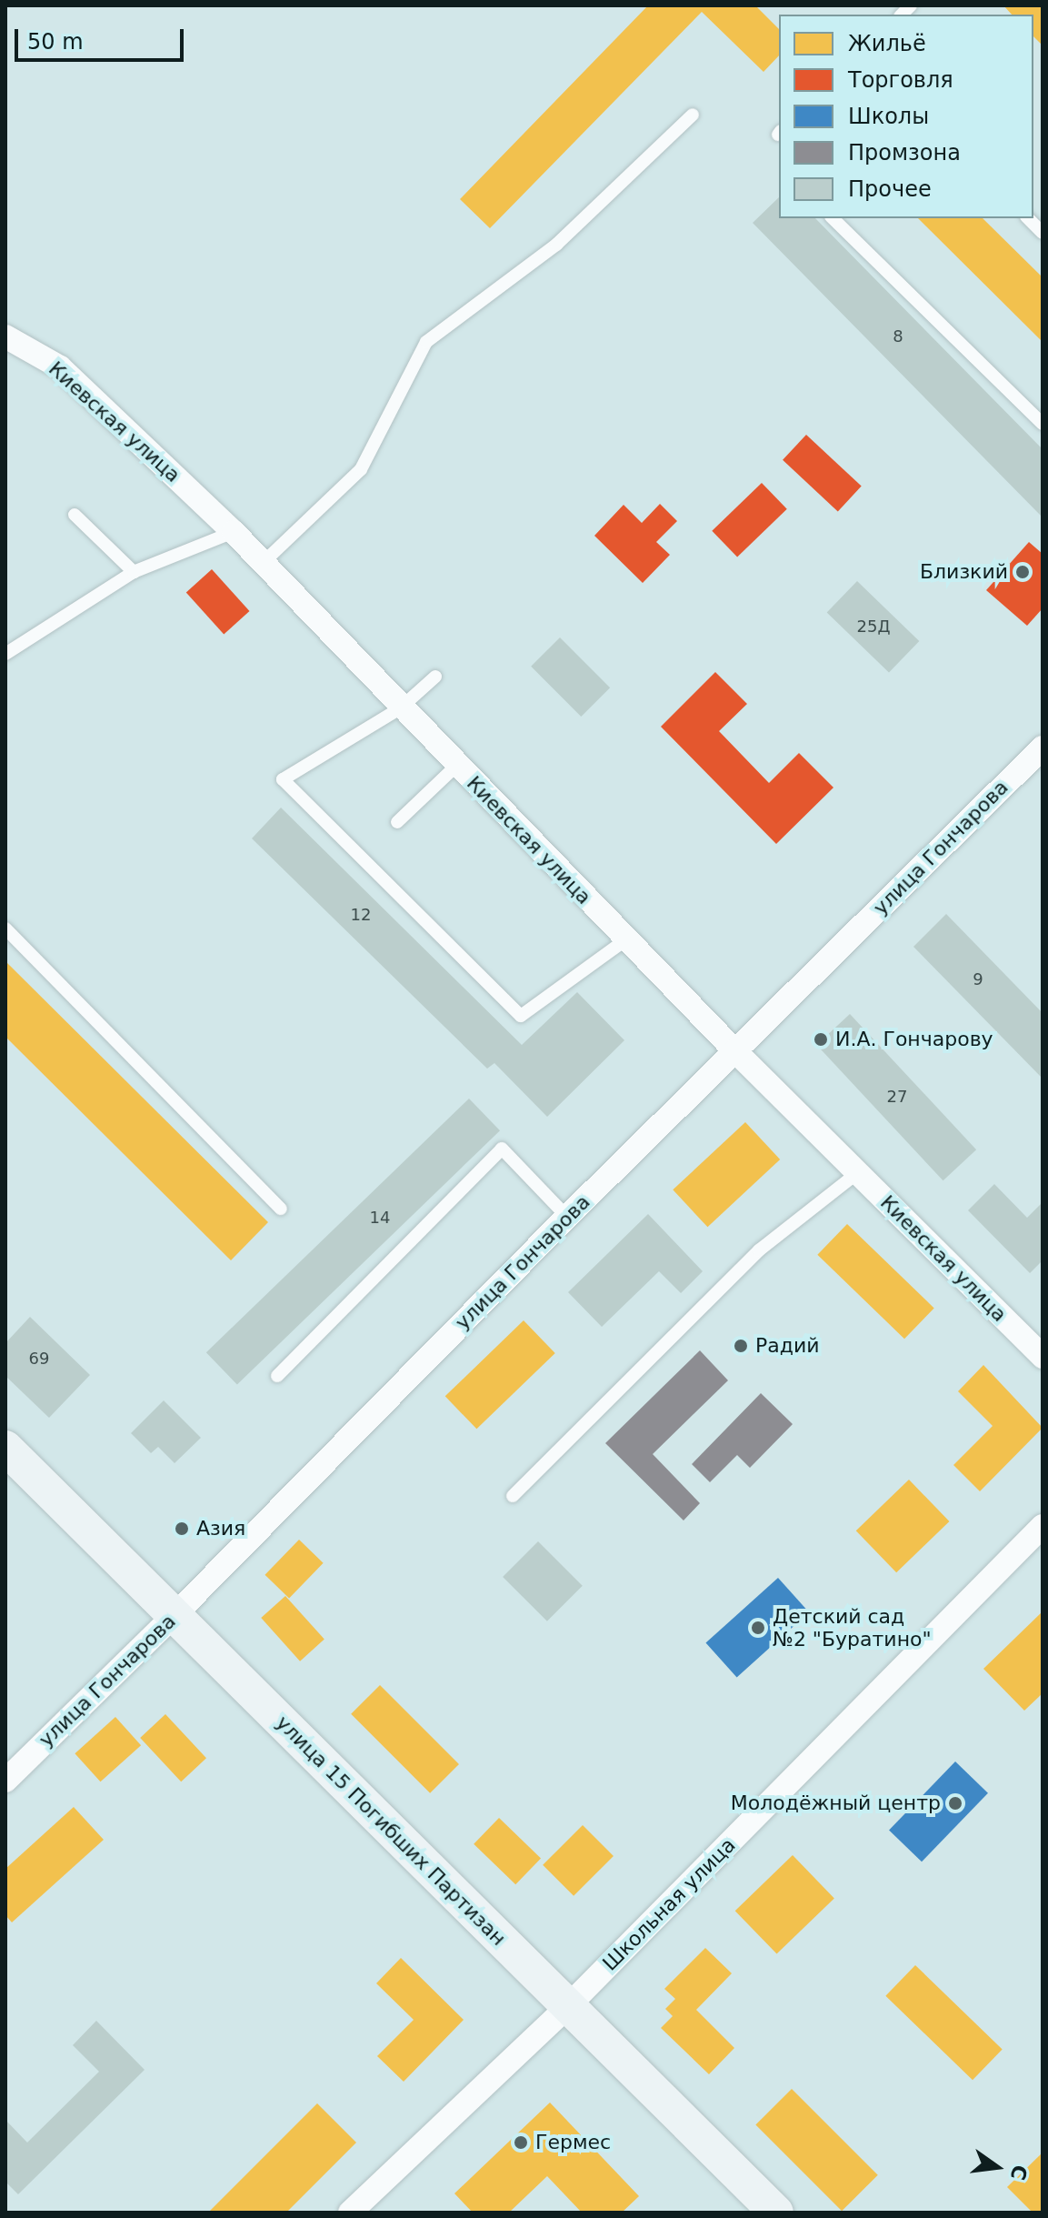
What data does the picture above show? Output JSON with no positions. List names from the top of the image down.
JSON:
{
  "streets": {
    "street": [
      "Киевская улица",
      "улица Гончарова",
      "улица 15 Погибших Партизан",
      "Школьная улица"
    ]
  },
  "crossings": [
    ["Киевская улица", "улица Гончарова"],
    ["улица Гончарова", "улица 15 Погибших Партизан"],
    ["улица 15 Погибших Партизан", "Школьная улица"]
  ],
  "places": [
    "Близкий",
    "И.А. Гончарову",
    "Радий",
    "Азия",
    "Детский сад №2 \"Буратино\"",
    "Молодёжный центр",
    "Гермес"
  ],
  "house_numbers": [
    "8",
    "25Д",
    "12",
    "9",
    "27",
    "14",
    "69"
  ],
  "legend": [
    "Жильё",
    "Торговля",
    "Школы",
    "Промзона",
    "Прочее"
  ],
  "scale_bar": "50 m",
  "north": "right"
}
